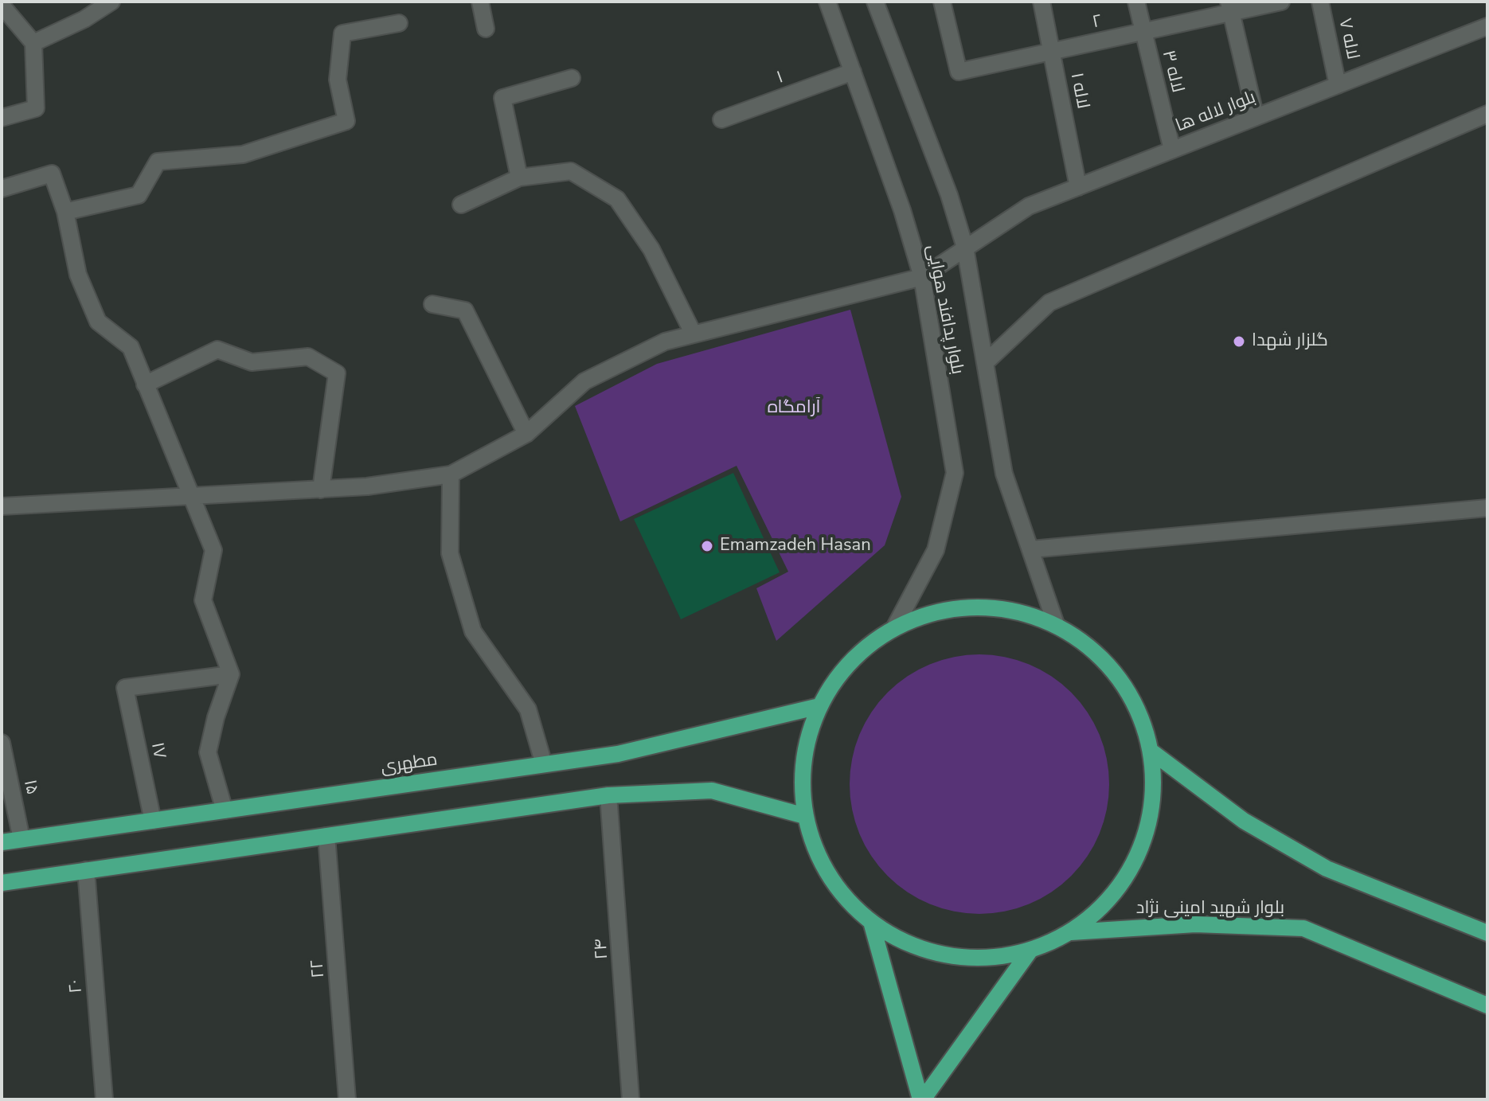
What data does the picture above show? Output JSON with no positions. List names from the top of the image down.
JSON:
{
  "streets": {
    "main road": ["مطهری", "بلوار شهید امینی نژاد"],
    "street": [
      "۲",
      "لاله ۷",
      "لاله ۳",
      "۱",
      "لاله ۱",
      "بلوار لاله ها",
      "بلوار پدافند هوایی",
      "۱۷",
      "۱۵",
      "۲۴",
      "۲۲",
      "۲۰"
    ]
  },
  "crossings": [
    ["۲", "لاله ۳"],
    ["۲", "لاله ۱"],
    ["لاله ۷", "بلوار لاله ها"],
    ["لاله ۳", "بلوار لاله ها"],
    ["۱", "بلوار پدافند هوایی"],
    ["لاله ۱", "بلوار لاله ها"],
    ["بلوار لاله ها", "بلوار پدافند هوایی"],
    ["۱۷", "مطهری"],
    ["مطهری", "۱۵"]
  ],
  "parks": ["آرامگاه"],
  "places": ["گلزار شهدا", "Emamzadeh Hasan"]
}
